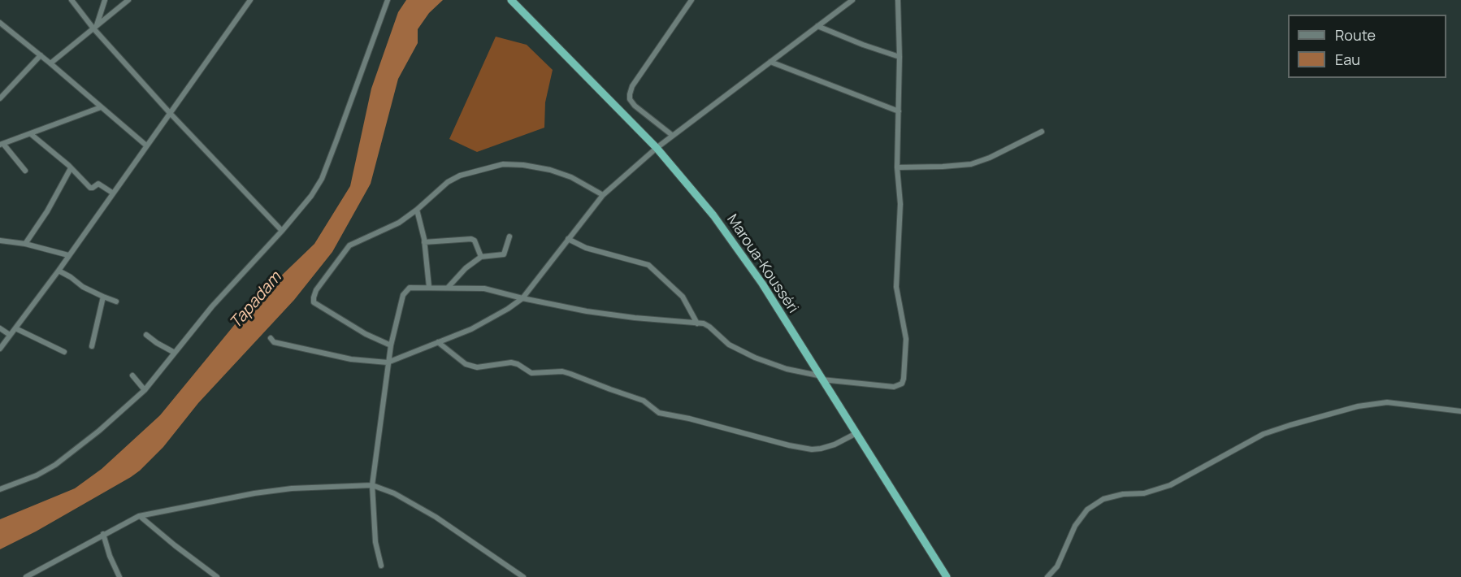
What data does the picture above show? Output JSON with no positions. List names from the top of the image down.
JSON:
{
  "streets": {
    "highway": ["Maroua-Kousséri"]
  },
  "water": ["Tapadam"],
  "legend": ["Route", "Eau"]
}
